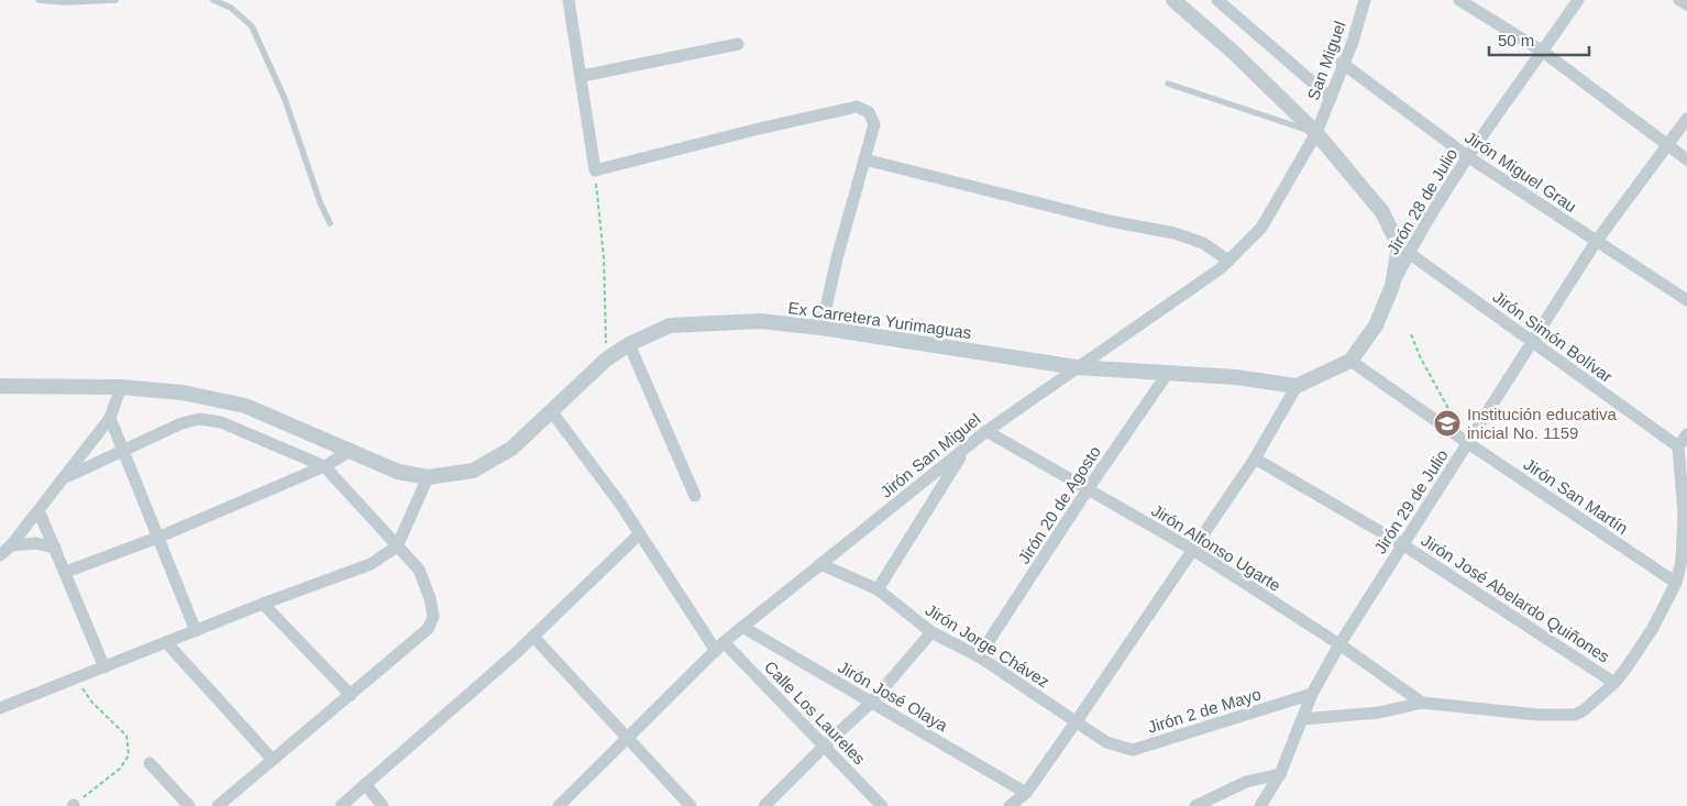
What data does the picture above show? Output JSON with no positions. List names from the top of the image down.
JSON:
{
  "streets": {
    "street": [
      "San Miguel",
      "Jirón Miguel Grau",
      "Jirón 28 de Julio",
      "Ex Carretera Yurimaguas",
      "Jirón Simón Bolívar",
      "Jirón San Miguel",
      "Jirón San Martín",
      "Jirón 29 de Julio",
      "Jirón 20 de Agosto",
      "Jirón Alfonso Ugarte",
      "Jirón José Abelardo Quiñones",
      "Jirón Jorge Chávez",
      "Jirón José Olaya",
      "Jirón 2 de Mayo",
      "Calle Los Laureles"
    ]
  },
  "crossings": [
    ["San Miguel", "Jirón Miguel Grau"],
    ["San Miguel", "Jirón San Miguel"],
    ["Jirón Miguel Grau", "Jirón 28 de Julio"],
    ["Jirón Miguel Grau", "Jirón 29 de Julio"],
    ["Jirón 28 de Julio", "Jirón Simón Bolívar"],
    ["Ex Carretera Yurimaguas", "Jirón San Miguel"],
    ["Ex Carretera Yurimaguas", "Jirón 20 de Agosto"],
    ["Ex Carretera Yurimaguas", "Calle Los Laureles"],
    ["Jirón Simón Bolívar", "Jirón 29 de Julio"],
    ["Jirón San Miguel", "Jirón Alfonso Ugarte"],
    ["Jirón San Miguel", "Jirón Jorge Chávez"],
    ["Jirón San Miguel", "Jirón José Olaya"],
    ["Jirón San Miguel", "Calle Los Laureles"],
    ["Jirón San Martín", "Jirón 29 de Julio"],
    ["Jirón 29 de Julio", "Jirón Alfonso Ugarte"],
    ["Jirón 29 de Julio", "Jirón José Abelardo Quiñones"],
    ["Jirón 29 de Julio", "Jirón 2 de Mayo"],
    ["Jirón 20 de Agosto", "Jirón Alfonso Ugarte"],
    ["Jirón 20 de Agosto", "Jirón Jorge Chávez"],
    ["Jirón Jorge Chávez", "Jirón 2 de Mayo"]
  ],
  "places": {
    "school or university": ["Institución educativa inicial No. 1159"]
  },
  "scale_bar": "50 m"
}
